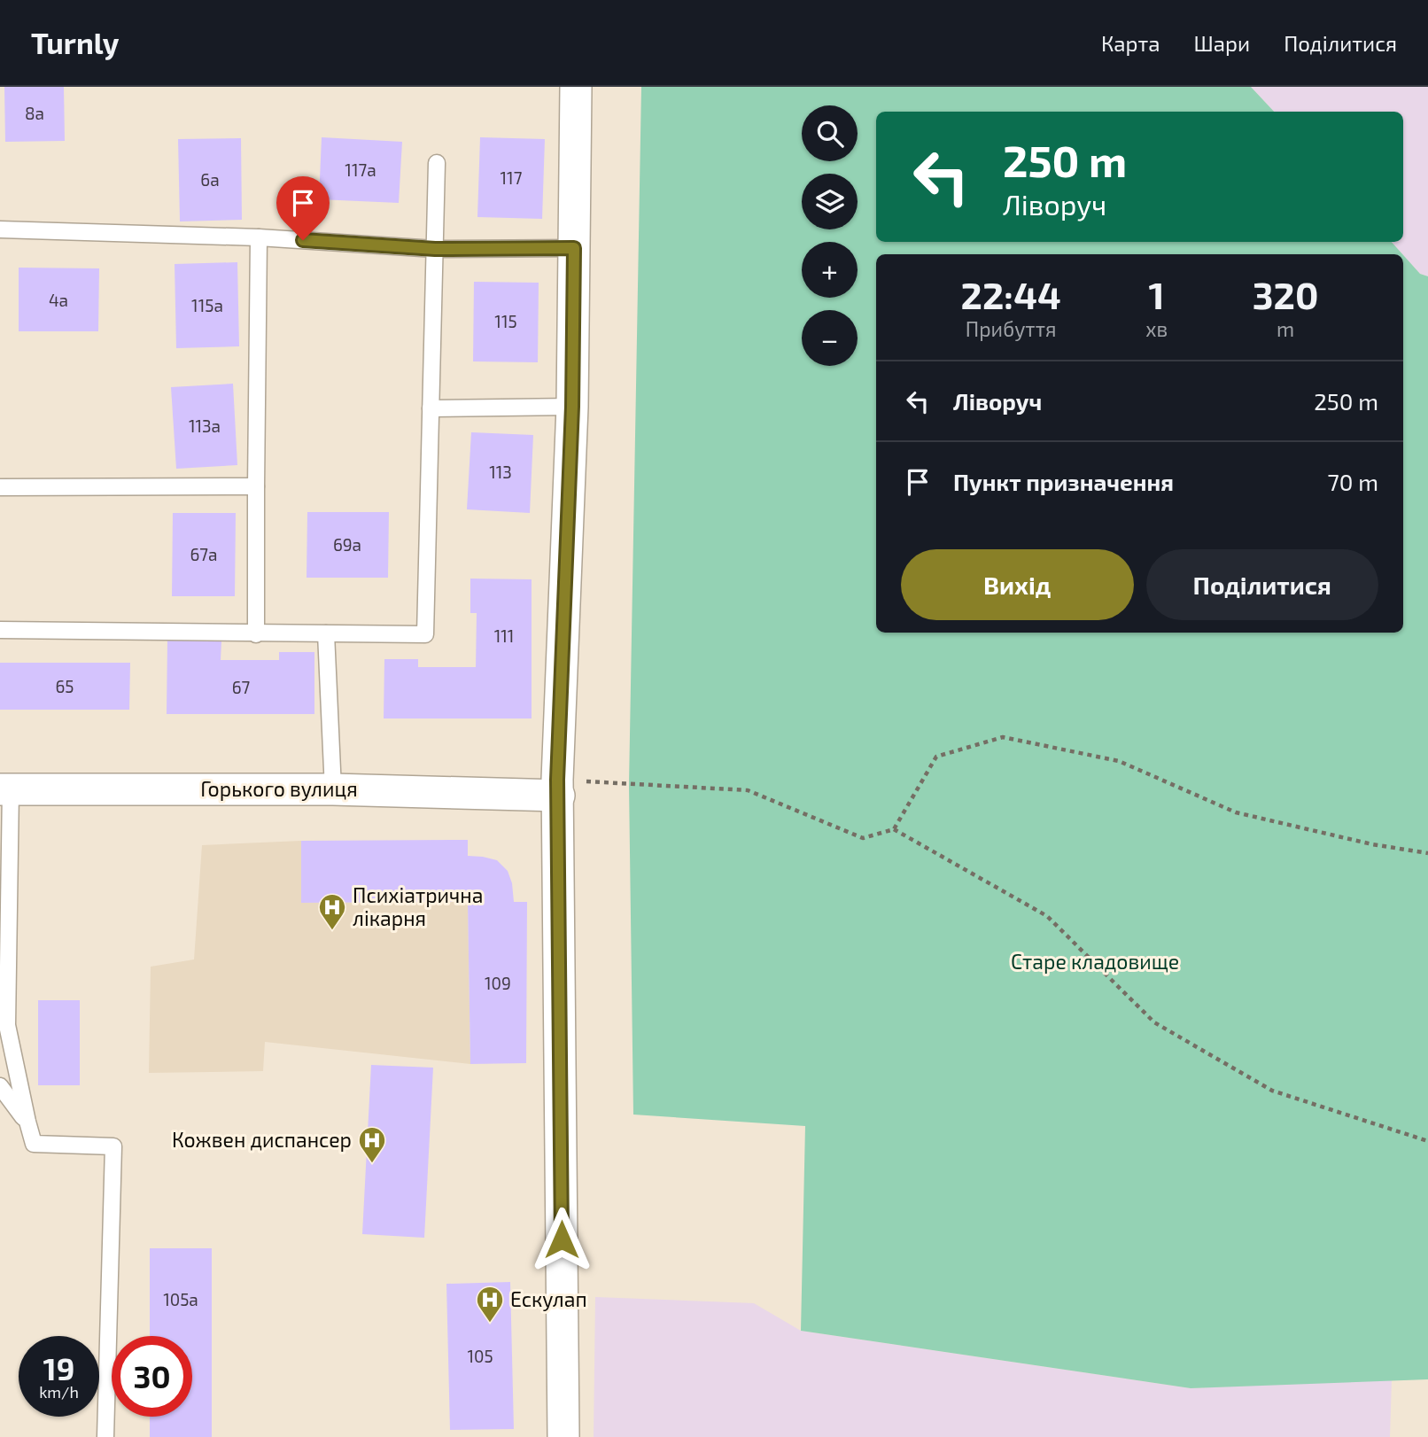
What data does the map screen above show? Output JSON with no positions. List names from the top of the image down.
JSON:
{
  "streets": {
    "street": ["Горького вулиця"]
  },
  "parks": ["Старе кладовище"],
  "places": {
    "hospital": ["Психіатрична лікарня", "Кожвен диспансер", "Ескулап"]
  },
  "house_numbers": [
    "8а",
    "117а",
    "117",
    "6а",
    "4а",
    "115а",
    "115",
    "113а",
    "113",
    "69а",
    "67а",
    "111",
    "65",
    "67",
    "109",
    "105а",
    "105"
  ],
  "page": {
    "header": "Turnly",
    "nav": ["Карта", "Шари", "Поділитися"],
    "map_buttons": ["+", "−"],
    "turn": ["250 m", "Ліворуч"],
    "eta": [
      "22:44",
      "Прибуття",
      "1",
      "хв",
      "320",
      "m"
    ],
    "list": [
      {
        "name": "Ліворуч",
        "value": "250 m"
      },
      {
        "name": "Пункт призначення",
        "value": "70 m"
      }
    ],
    "buttons": ["Вихід", "Поділитися"],
    "speed": "19 km/h",
    "limit": "30"
  }
}
